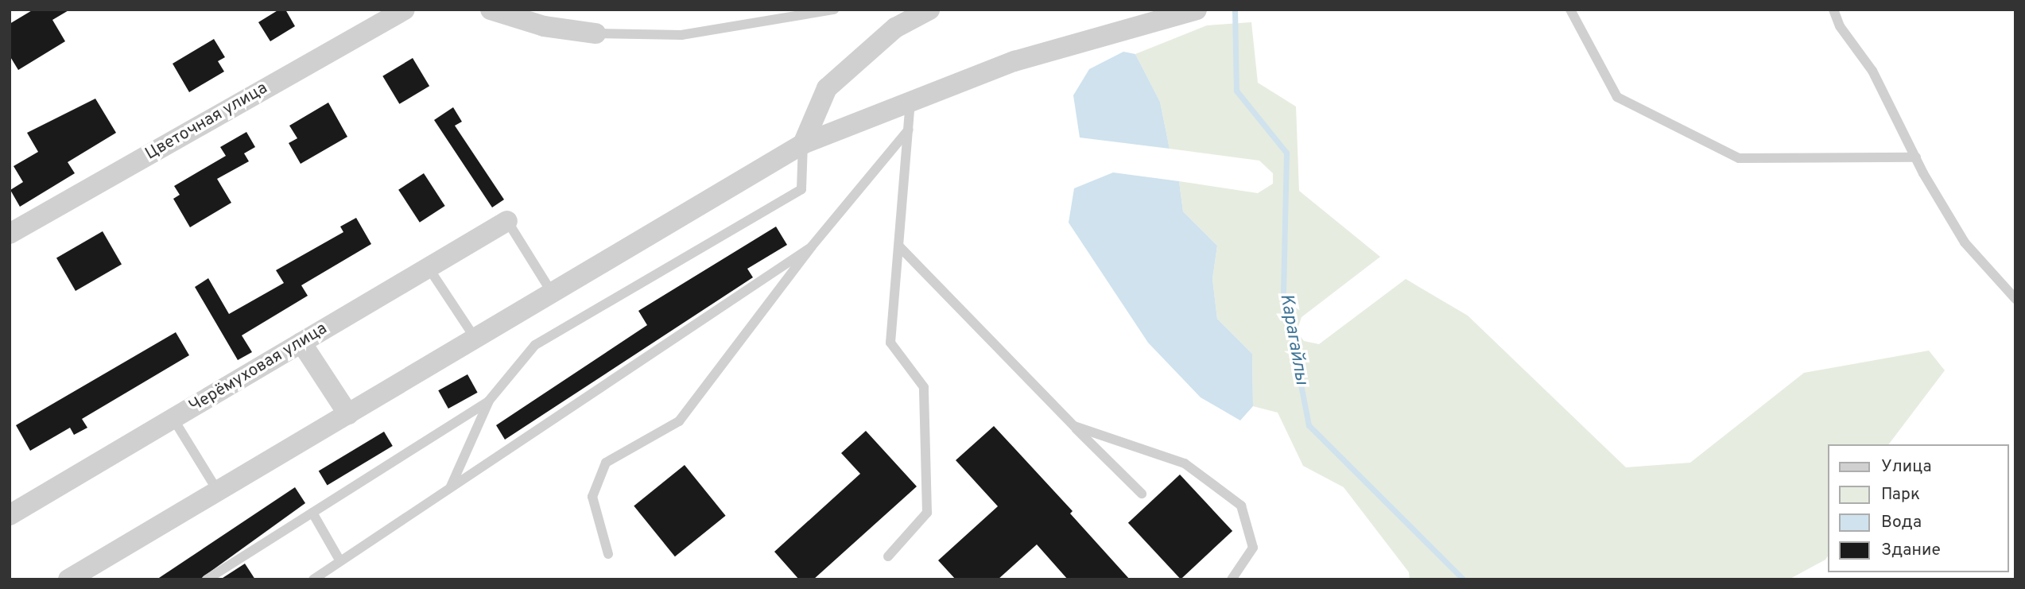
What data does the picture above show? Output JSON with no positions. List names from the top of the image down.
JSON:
{
  "streets": {
    "street": ["Цветочная улица", "Черёмуховая улица"]
  },
  "water": ["Карагайлы"],
  "legend": [
    "Улица",
    "Парк",
    "Вода",
    "Здание"
  ]
}
